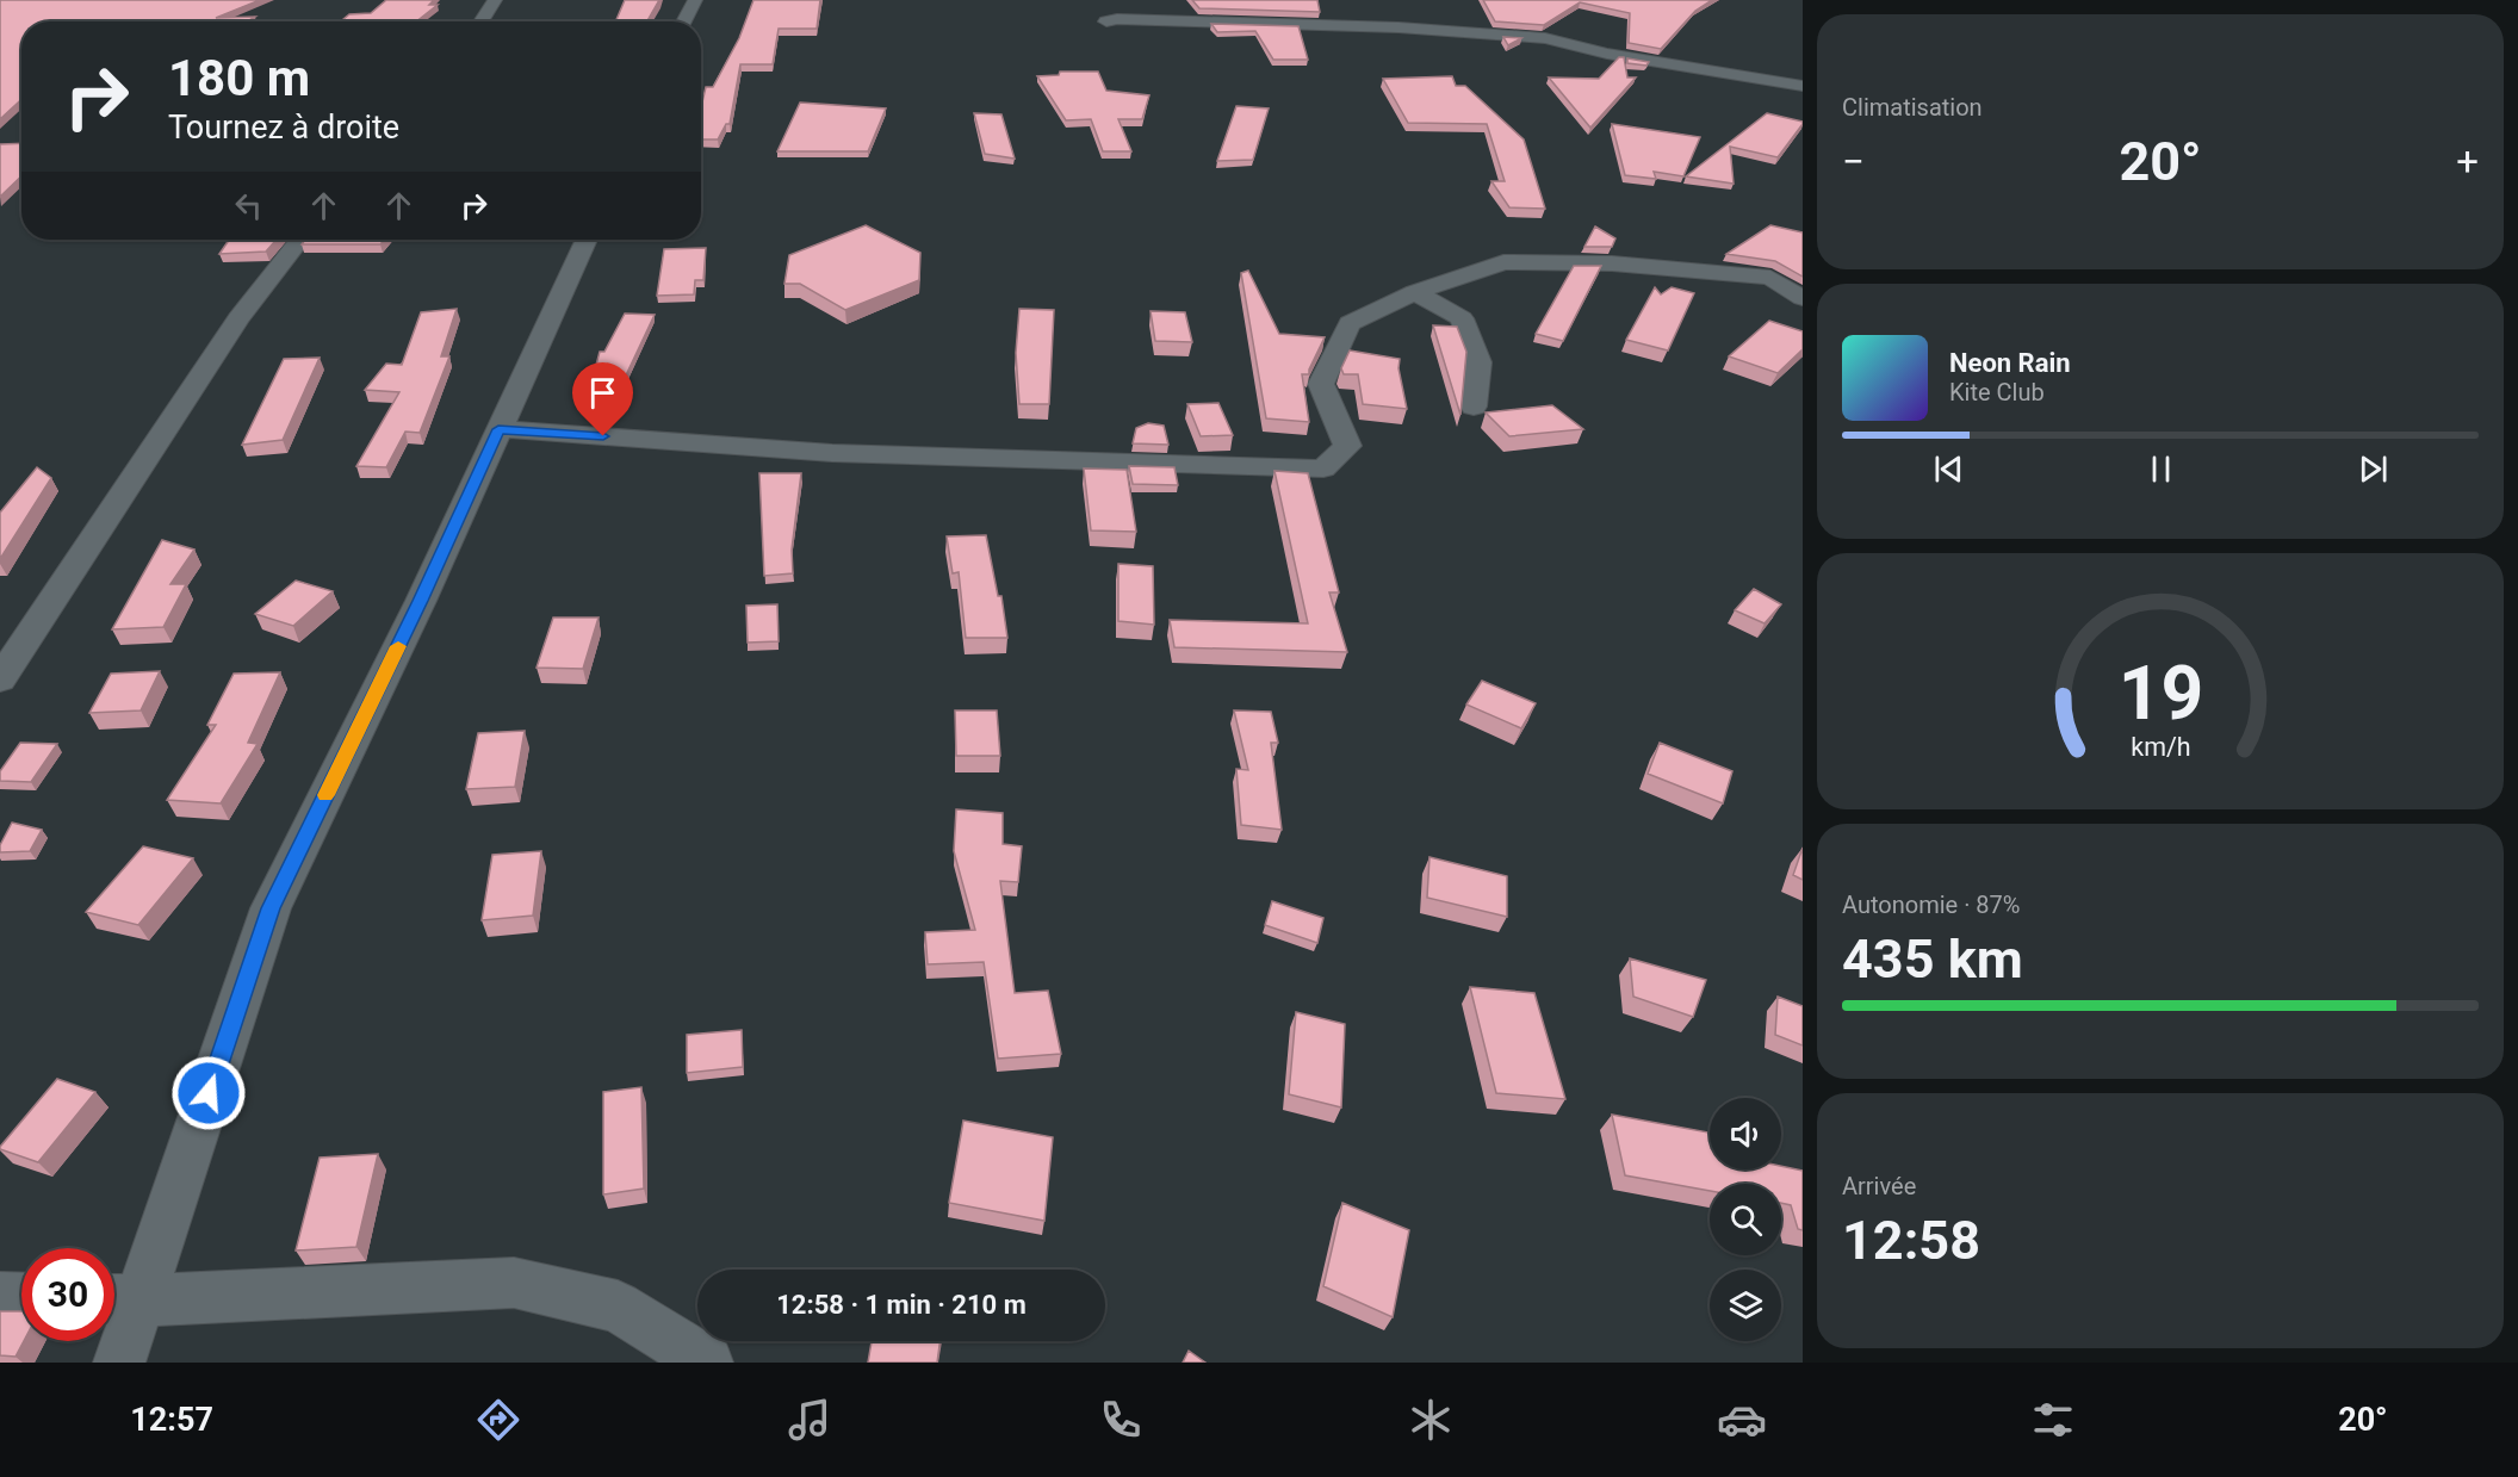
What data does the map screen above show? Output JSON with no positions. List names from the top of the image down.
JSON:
{
  "page": {
    "tile": [
      "Climatisation",
      ["Autonomie · 87%", "435 km"],
      ["Arrivée", "12:58"]
    ],
    "turn": ["180 m", "Tournez à droite"],
    "heat": ["−", "20°", "+"],
    "song": ["Neon Rain", "Kite Club"],
    "limit": "30",
    "trip": "12:58 · 1 min · 210 m",
    "tabs": ["12:57", "20°"],
    "gauge": ["19", "km/h"]
  }
}
